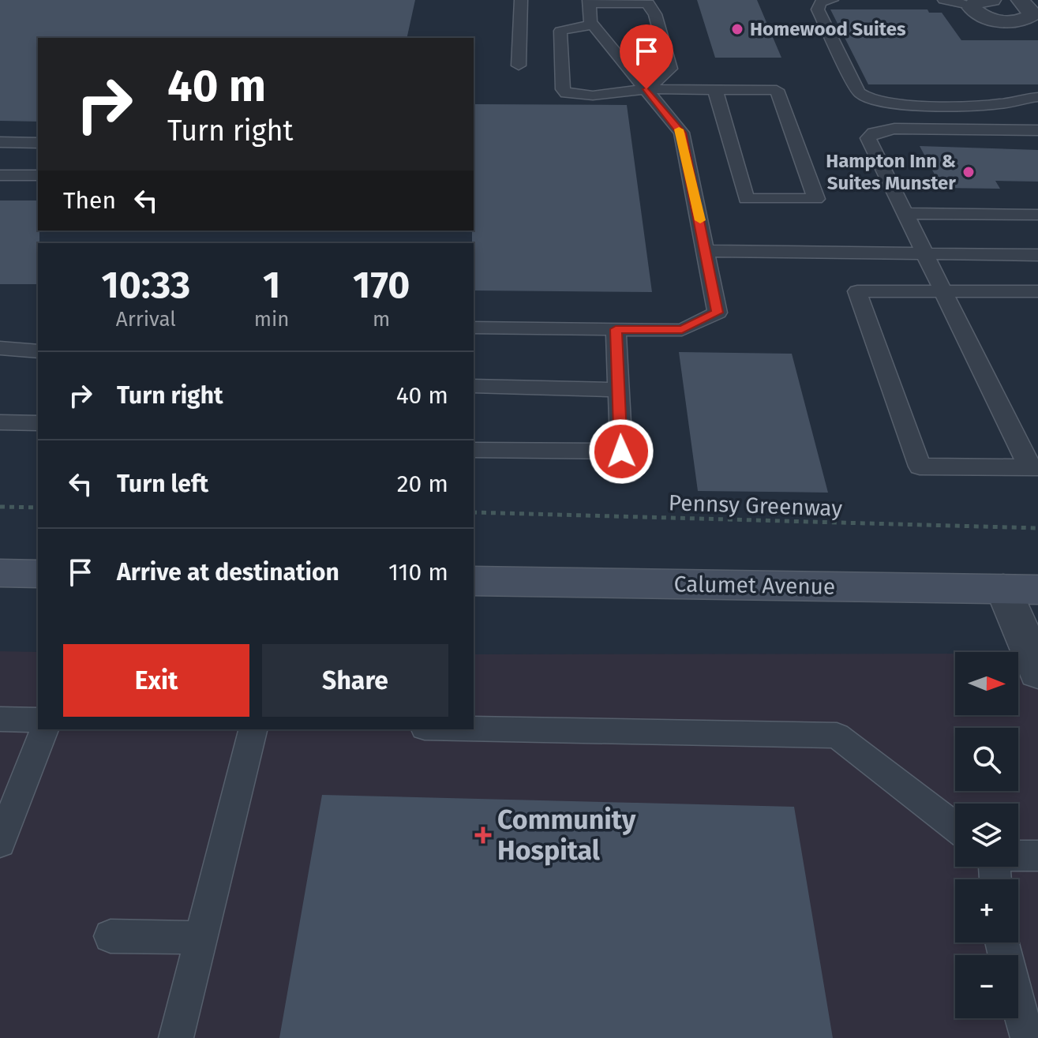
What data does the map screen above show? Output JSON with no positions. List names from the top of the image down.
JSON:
{
  "streets": {
    "main road": ["Calumet Avenue"],
    "path": ["Pennsy Greenway"]
  },
  "places": {
    "other": ["Homewood Suites", "Hampton Inn & Suites Munster"],
    "health": ["Community Hospital"]
  },
  "north": "right",
  "page": {
    "turn": ["40 m", "Turn right"],
    "then": "Then",
    "eta": [
      "10:33",
      "Arrival",
      "1",
      "min",
      "170",
      "m"
    ],
    "list": [
      {
        "name": "Turn right",
        "value": "40 m"
      },
      {
        "name": "Turn left",
        "value": "20 m"
      },
      {
        "name": "Arrive at destination",
        "value": "110 m"
      }
    ],
    "buttons": ["Exit", "Share"],
    "map_buttons": ["+", "−"]
  }
}
